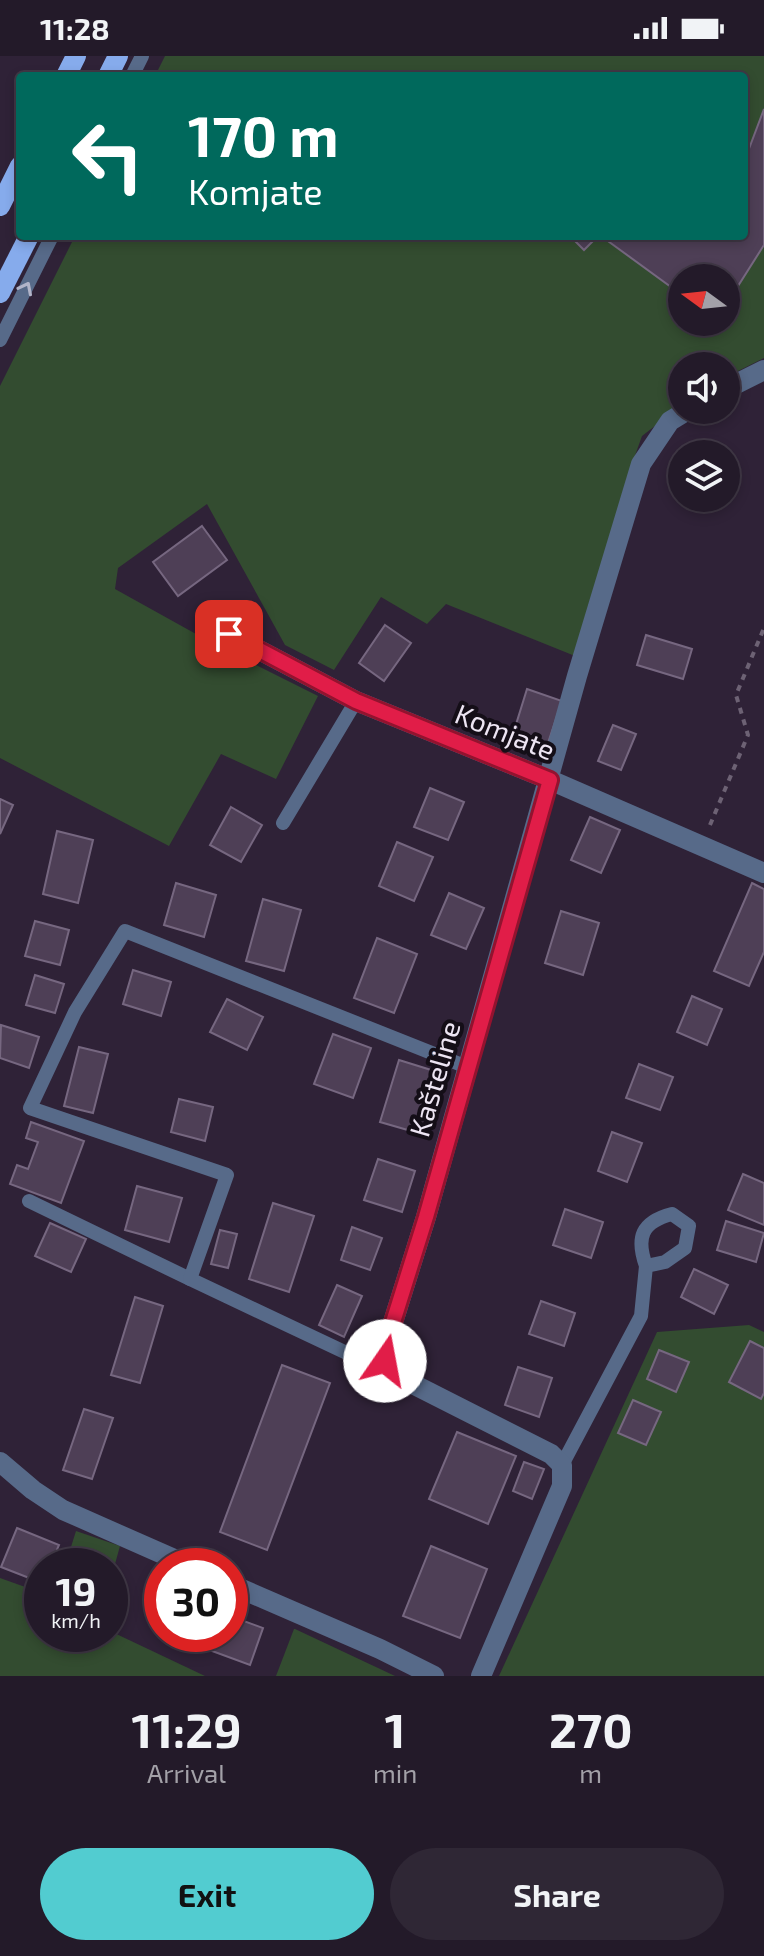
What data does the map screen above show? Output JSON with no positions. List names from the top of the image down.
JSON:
{
  "streets": {
    "street": ["Komjate", "Kašteline"]
  },
  "crossings": [
    ["Komjate", "Kašteline"]
  ],
  "north": "left",
  "page": {
    "status": "11:28",
    "turn": ["170 m", "Komjate"],
    "speed": "19 km/h",
    "limit": "30",
    "eta": [
      "11:29",
      "Arrival",
      "1",
      "min",
      "270",
      "m"
    ],
    "buttons": ["Exit", "Share"]
  }
}
